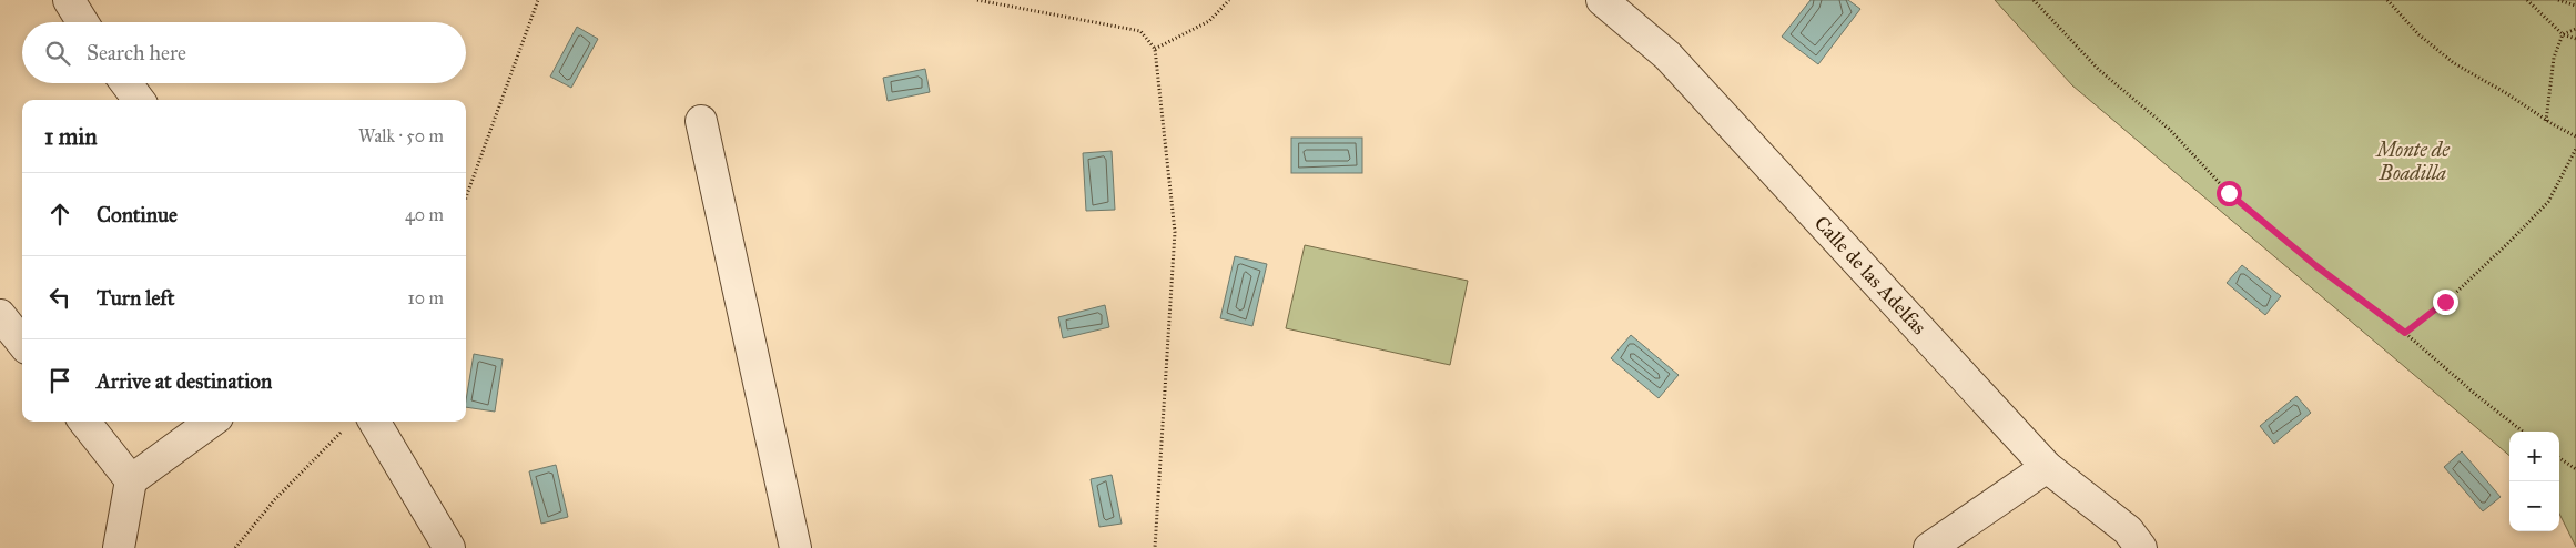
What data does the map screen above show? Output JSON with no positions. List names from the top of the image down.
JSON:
{
  "streets": {
    "street": ["Calle de las Adelfas"]
  },
  "parks": ["Monte de Boadilla"],
  "page": {
    "search": "Search here",
    "heading": ["1 min", "Walk · 50 m"],
    "list": [
      ["Continue", "40 m"],
      ["Turn left", "10 m"],
      "Arrive at destination"
    ],
    "map_buttons": ["+", "−"]
  }
}
